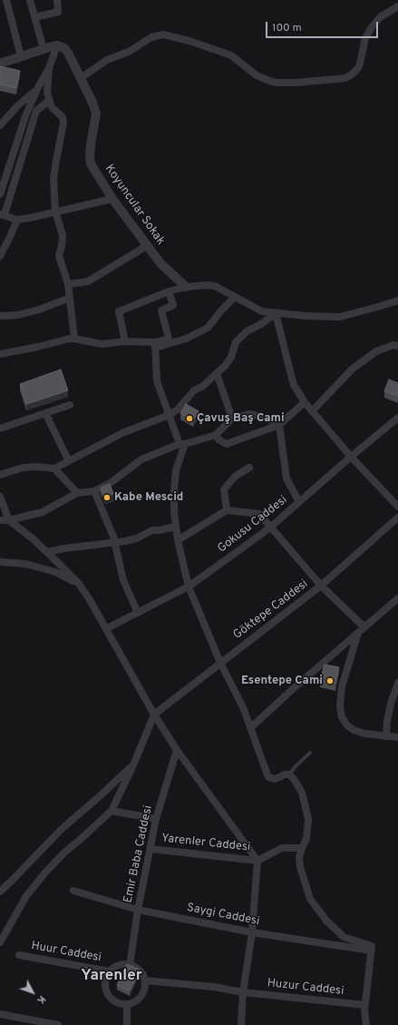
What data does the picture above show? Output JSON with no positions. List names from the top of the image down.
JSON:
{
  "streets": {
    "street": [
      "Koyuncular Sokak",
      "Gokusu Caddesi",
      "Göktepe Caddesi",
      "Yarenler Caddesi",
      "Emir Baba Caddesi",
      "Saygi Caddesi",
      "Huur Caddesi",
      "Huzur Caddesi"
    ]
  },
  "crossings": [
    ["Yarenler Caddesi", "Emir Baba Caddesi"],
    ["Emir Baba Caddesi", "Saygi Caddesi"],
    ["Emir Baba Caddesi", "Huur Caddesi"],
    ["Emir Baba Caddesi", "Huzur Caddesi"],
    ["Huur Caddesi", "Huzur Caddesi"]
  ],
  "districts": ["Yarenler"],
  "places": ["Çavuş Baş Cami", "Kabe Mescid", "Esentepe Cami"],
  "scale_bar": "100 m",
  "north": "bottom right"
}
